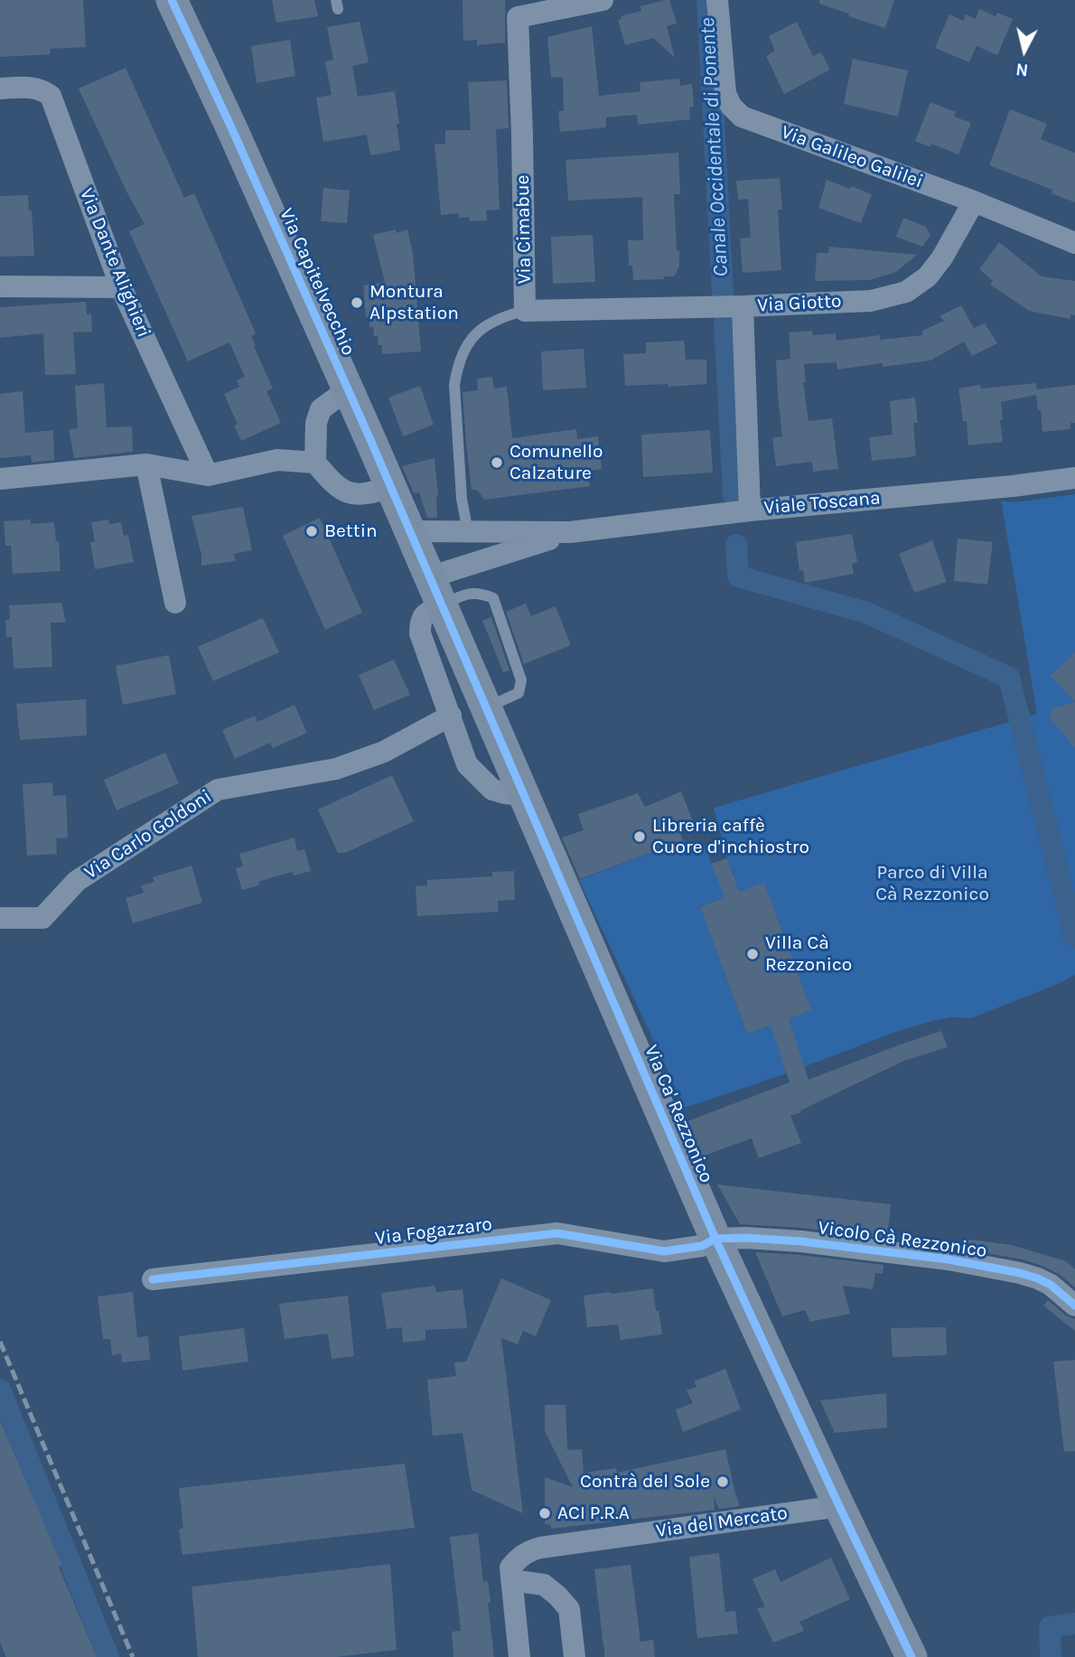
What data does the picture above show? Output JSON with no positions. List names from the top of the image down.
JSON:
{
  "streets": {
    "main road": ["Via Capitelvecchio", "Via Ca' Rezzonico"],
    "street": [
      "Via Galileo Galilei",
      "Via Cimabue",
      "Via Dante Alighieri",
      "Via Giotto",
      "Viale Toscana",
      "Via Carlo Goldoni",
      "Via Fogazzaro",
      "Vicolo Cà Rezzonico",
      "Via del Mercato"
    ]
  },
  "crossings": [
    ["Via Galileo Galilei", "Via Giotto"],
    ["Via Cimabue", "Via Giotto"],
    ["Via Capitelvecchio", "Viale Toscana"],
    ["Via Capitelvecchio", "Via Ca' Rezzonico"],
    ["Via Giotto", "Viale Toscana"],
    ["Viale Toscana", "Via Ca' Rezzonico"],
    ["Via Ca' Rezzonico", "Via Fogazzaro"],
    ["Via Ca' Rezzonico", "Vicolo Cà Rezzonico"],
    ["Via Ca' Rezzonico", "Via del Mercato"],
    ["Via Fogazzaro", "Vicolo Cà Rezzonico"]
  ],
  "water": ["Canale Occidentale di Ponente"],
  "parks": ["Parco di Villa Cà Rezzonico"],
  "places": [
    "Montura Alpstation",
    "Comunello Calzature",
    "Bettin",
    "Libreria caffè Cuore d'inchiostro",
    "Villa Cà Rezzonico",
    "Contrà del Sole",
    "ACI P.R.A"
  ],
  "north": "bottom"
}
